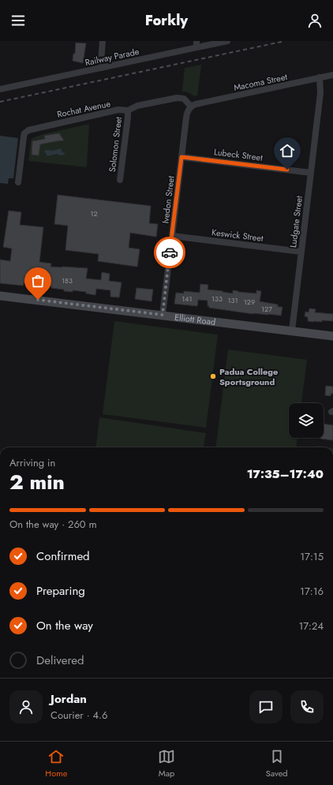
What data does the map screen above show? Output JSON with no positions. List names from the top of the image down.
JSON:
{
  "streets": {
    "street": [
      "Railway Parade",
      "Macoma Street",
      "Rochat Avenue",
      "Solomon Street",
      "Lubeck Street",
      "Ivedon Street",
      "Ludgate Street",
      "Keswick Street",
      "Elliott Road"
    ]
  },
  "crossings": [
    ["Macoma Street", "Rochat Avenue"],
    ["Macoma Street", "Ivedon Street"],
    ["Macoma Street", "Ludgate Street"],
    ["Rochat Avenue", "Solomon Street"],
    ["Rochat Avenue", "Ivedon Street"],
    ["Lubeck Street", "Ivedon Street"],
    ["Lubeck Street", "Ludgate Street"],
    ["Ivedon Street", "Keswick Street"],
    ["Ivedon Street", "Elliott Road"],
    ["Ludgate Street", "Keswick Street"],
    ["Ludgate Street", "Elliott Road"]
  ],
  "places": ["Padua College Sportsground"],
  "house_numbers": [
    "12",
    "183",
    "141",
    "133",
    "131",
    "129",
    "127"
  ],
  "page": {
    "header": "Forkly",
    "heading": ["2 min", "Arriving in", "17:35–17:40"],
    "panel": ["Jordan", "Courier · 4.6"],
    "bar": "On the way · 260 m",
    "list": [
      ["Confirmed", "17:15"],
      ["Preparing", "17:16"],
      ["On the way", "17:24"],
      "Delivered"
    ],
    "tabs": ["Home", "Map", "Saved"]
  }
}
